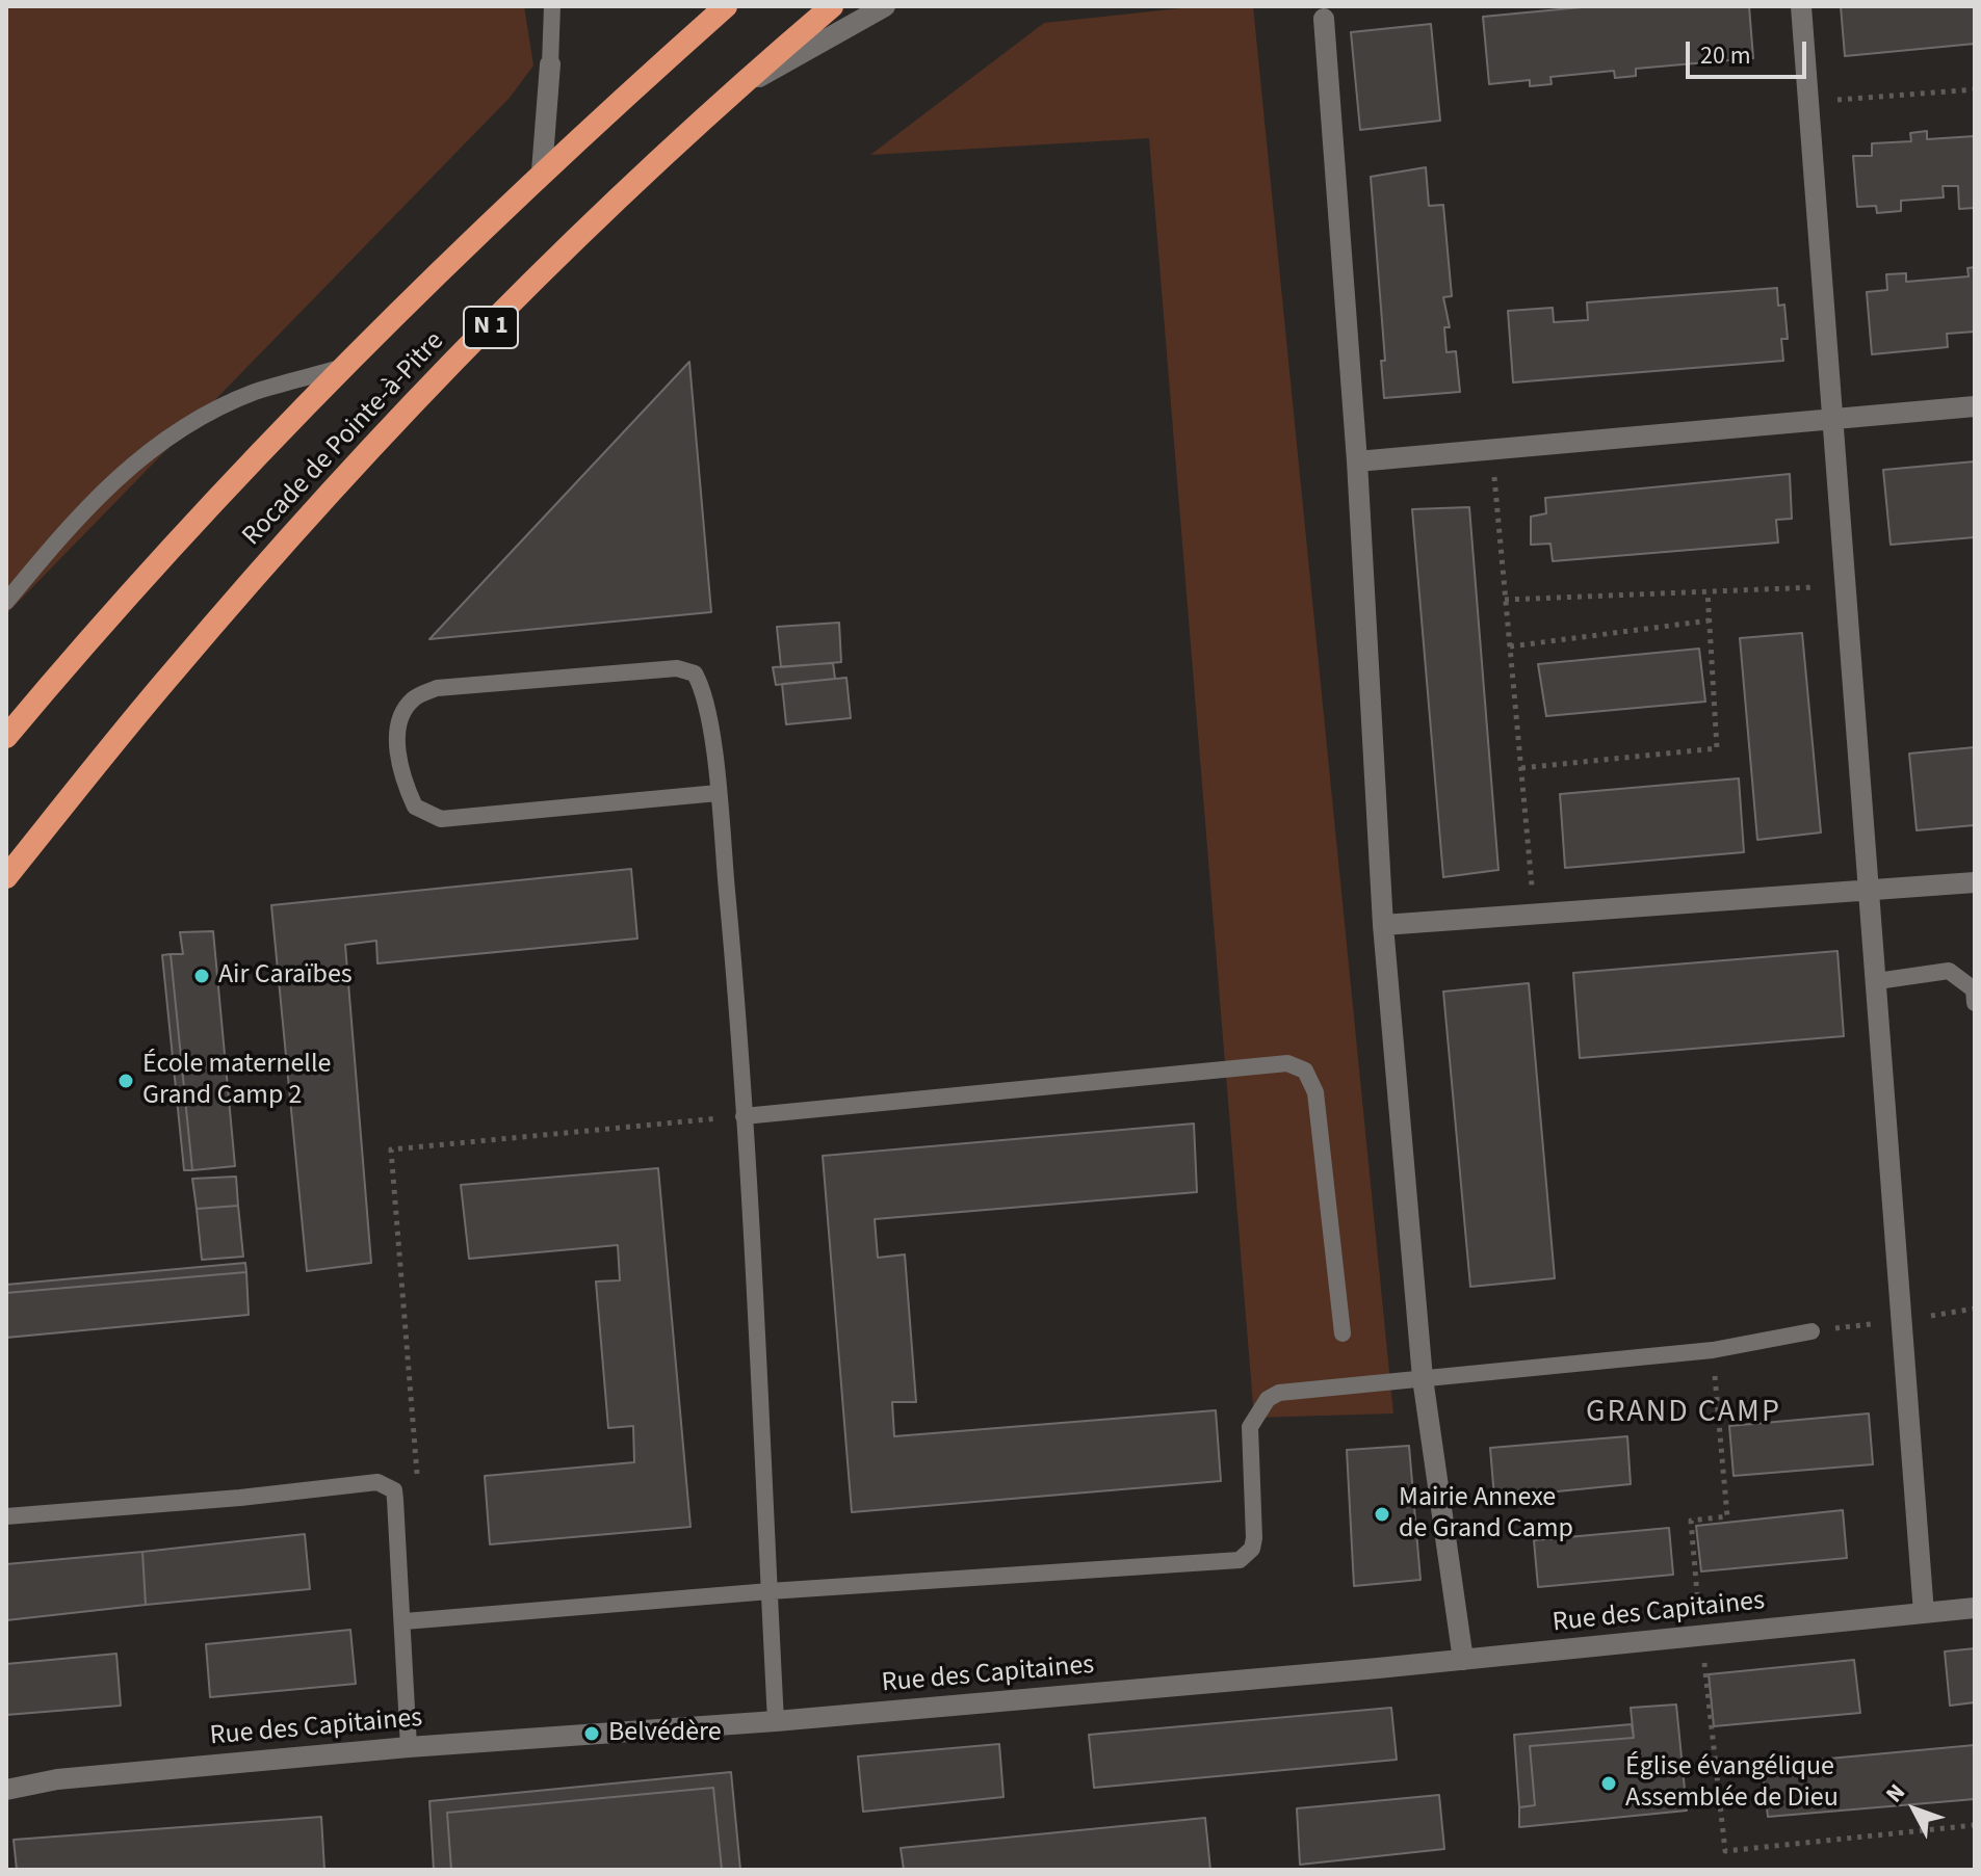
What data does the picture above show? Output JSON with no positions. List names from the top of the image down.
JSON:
{
  "streets": {
    "highway": ["N 1", "Rocade de Pointe-à-Pitre"],
    "street": ["Rue des Capitaines"]
  },
  "districts": ["GRAND CAMP"],
  "places": [
    "Air Caraïbes",
    "École maternelle Grand Camp 2",
    "Mairie Annexe de Grand Camp",
    "Belvédère",
    "Église évangélique Assemblée de Dieu"
  ],
  "scale_bar": "20 m",
  "north": "top left"
}
